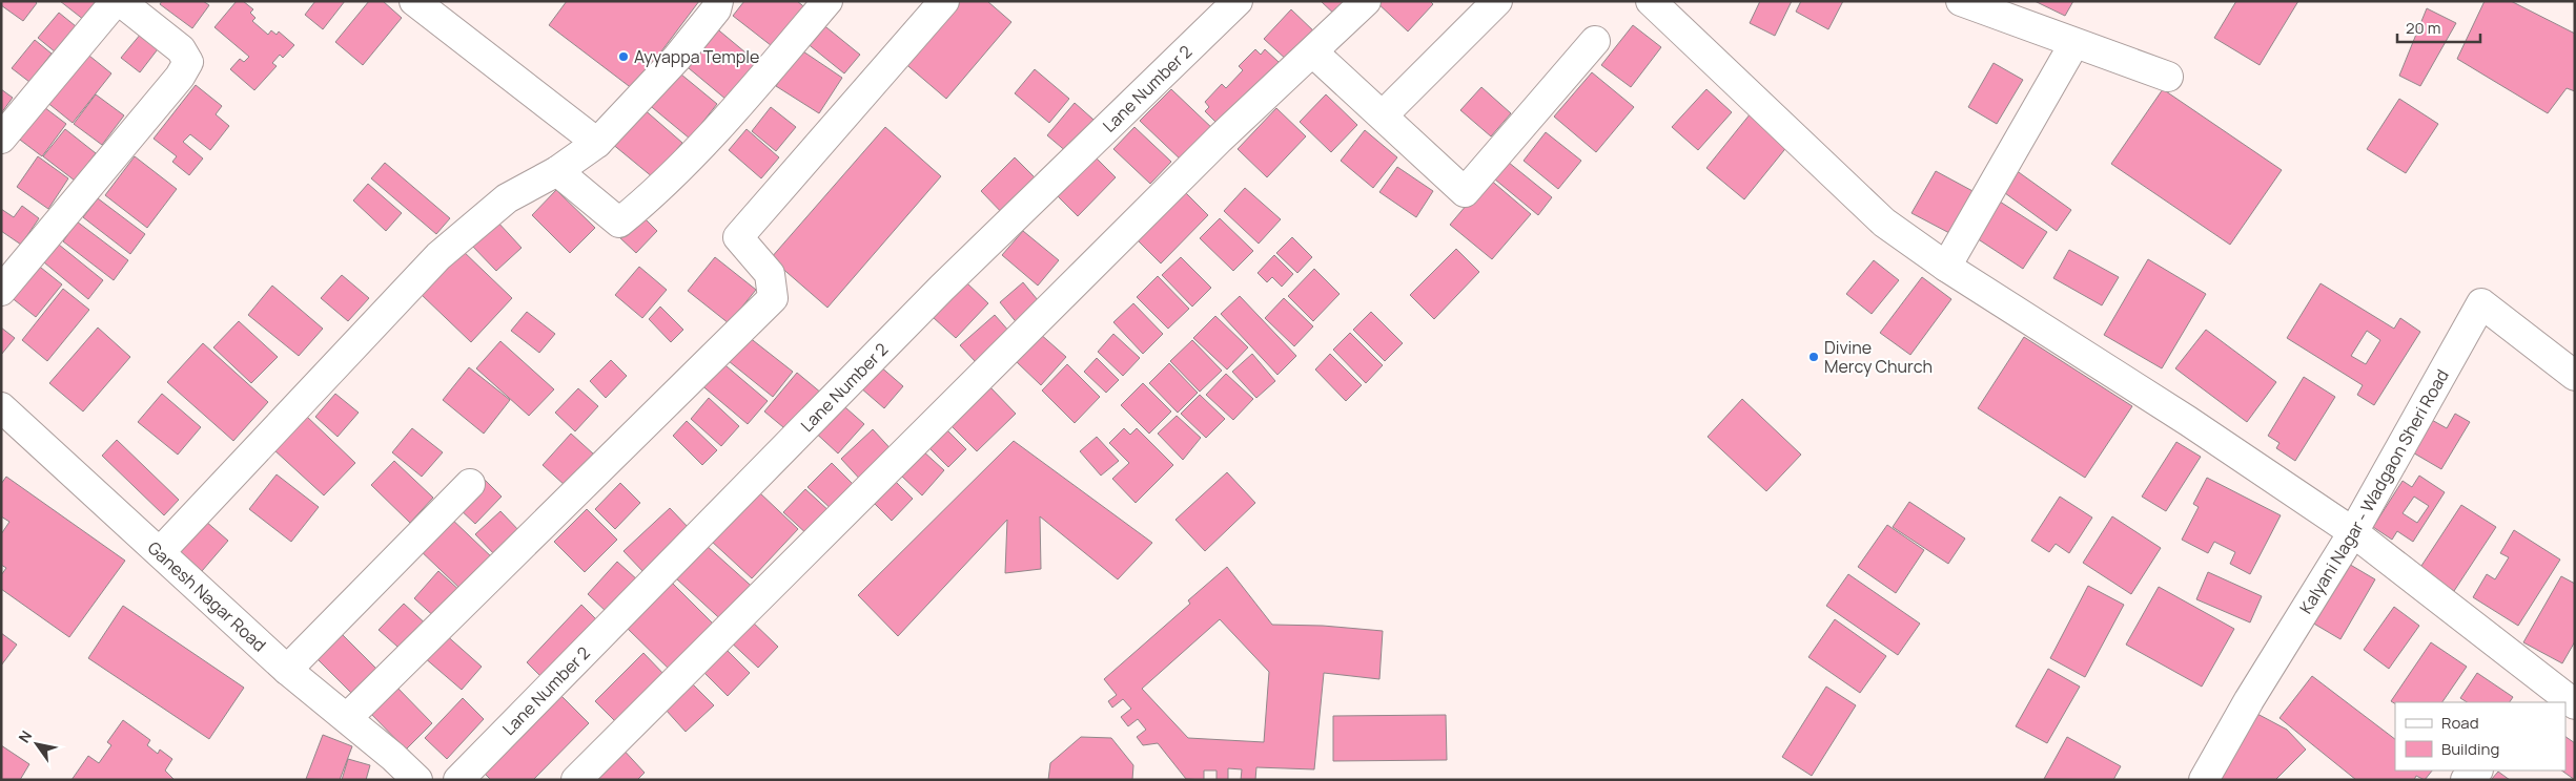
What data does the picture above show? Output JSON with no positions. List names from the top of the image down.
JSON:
{
  "streets": {
    "street": ["Lane Number 2", "Kalyani Nagar - Wadgaon Sheri Road", "Ganesh Nagar Road"]
  },
  "places": ["Ayyappa Temple", "Divine Mercy Church"],
  "legend": ["Road", "Building"],
  "scale_bar": "20 m",
  "north": "top left"
}
